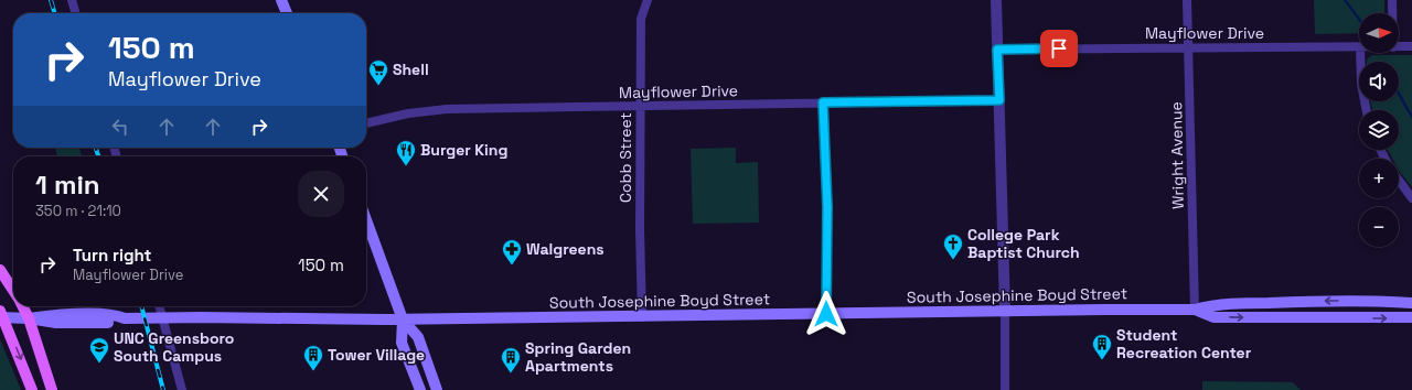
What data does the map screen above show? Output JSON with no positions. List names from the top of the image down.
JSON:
{
  "streets": {
    "main road": ["South Josephine Boyd Street"],
    "street": ["Mayflower Drive", "Wright Avenue", "Cobb Street"]
  },
  "crossings": [
    ["Mayflower Drive", "Wright Avenue"],
    ["Mayflower Drive", "Cobb Street"],
    ["Wright Avenue", "South Josephine Boyd Street"],
    ["Cobb Street", "South Josephine Boyd Street"]
  ],
  "places": {
    "supermarket": ["Shell"],
    "restaurant": ["Burger King"],
    "church": ["College Park Baptist Church"],
    "pharmacy": ["Walgreens"],
    "building": ["Student Recreation Center", "Tower Village", "Spring Garden Apartments"],
    "school or university": ["UNC Greensboro South Campus"]
  },
  "north": "right",
  "page": {
    "map_buttons": ["+", "−"],
    "turn": ["150 m", "Mayflower Drive"],
    "heading": ["1 min", "350 m · 21:10"],
    "list": [
      {
        "name": "Turn right",
        "note": "Mayflower Drive",
        "value": "150 m"
      }
    ]
  }
}
